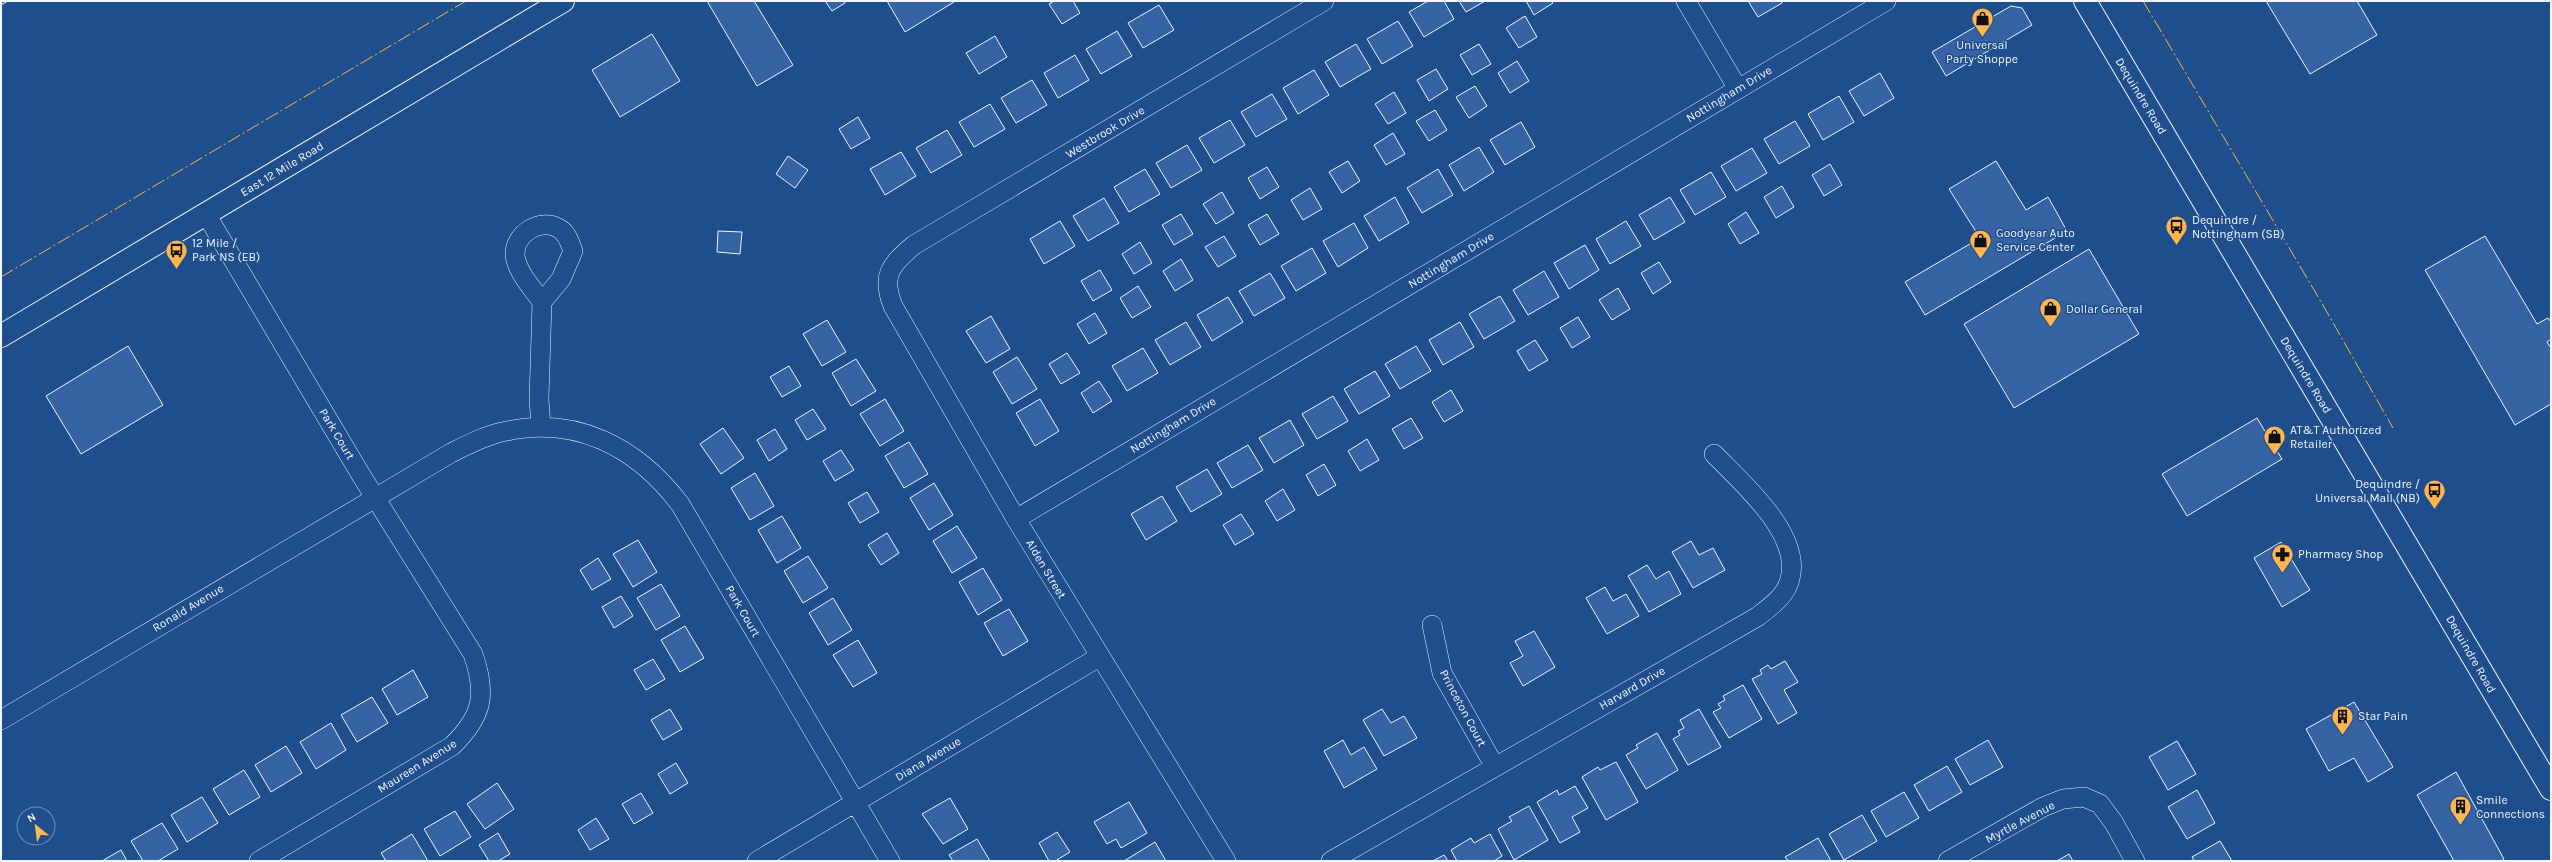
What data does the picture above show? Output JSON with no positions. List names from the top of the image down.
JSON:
{
  "streets": {
    "main road": ["Dequindre Road", "East 12 Mile Road"],
    "street": [
      "Nottingham Drive",
      "Westbrook Drive",
      "Park Court",
      "Alden Street",
      "Ronald Avenue",
      "Harvard Drive",
      "Princeton Court",
      "Diana Avenue",
      "Maureen Avenue",
      "Myrtle Avenue"
    ]
  },
  "crossings": [
    ["Nottingham Drive", "Alden Street"],
    ["Westbrook Drive", "Alden Street"],
    ["East 12 Mile Road", "Park Court"],
    ["Park Court", "Ronald Avenue"],
    ["Park Court", "Diana Avenue"],
    ["Park Court", "Maureen Avenue"],
    ["Alden Street", "Diana Avenue"],
    ["Ronald Avenue", "Maureen Avenue"],
    ["Harvard Drive", "Princeton Court"]
  ],
  "places": {
    "shop": [
      "Universal Party Shoppe",
      "Goodyear Auto Service Center",
      "Dollar General",
      "AT&T Authorized Retailer"
    ],
    "bus stop": ["Dequindre / Nottingham (SB)", "12 Mile / Park NS (EB)", "Dequindre / Universal Mall (NB)"],
    "pharmacy": ["Pharmacy Shop"],
    "building": ["Star Pain", "Smile Connections"]
  },
  "north": "top left"
}
